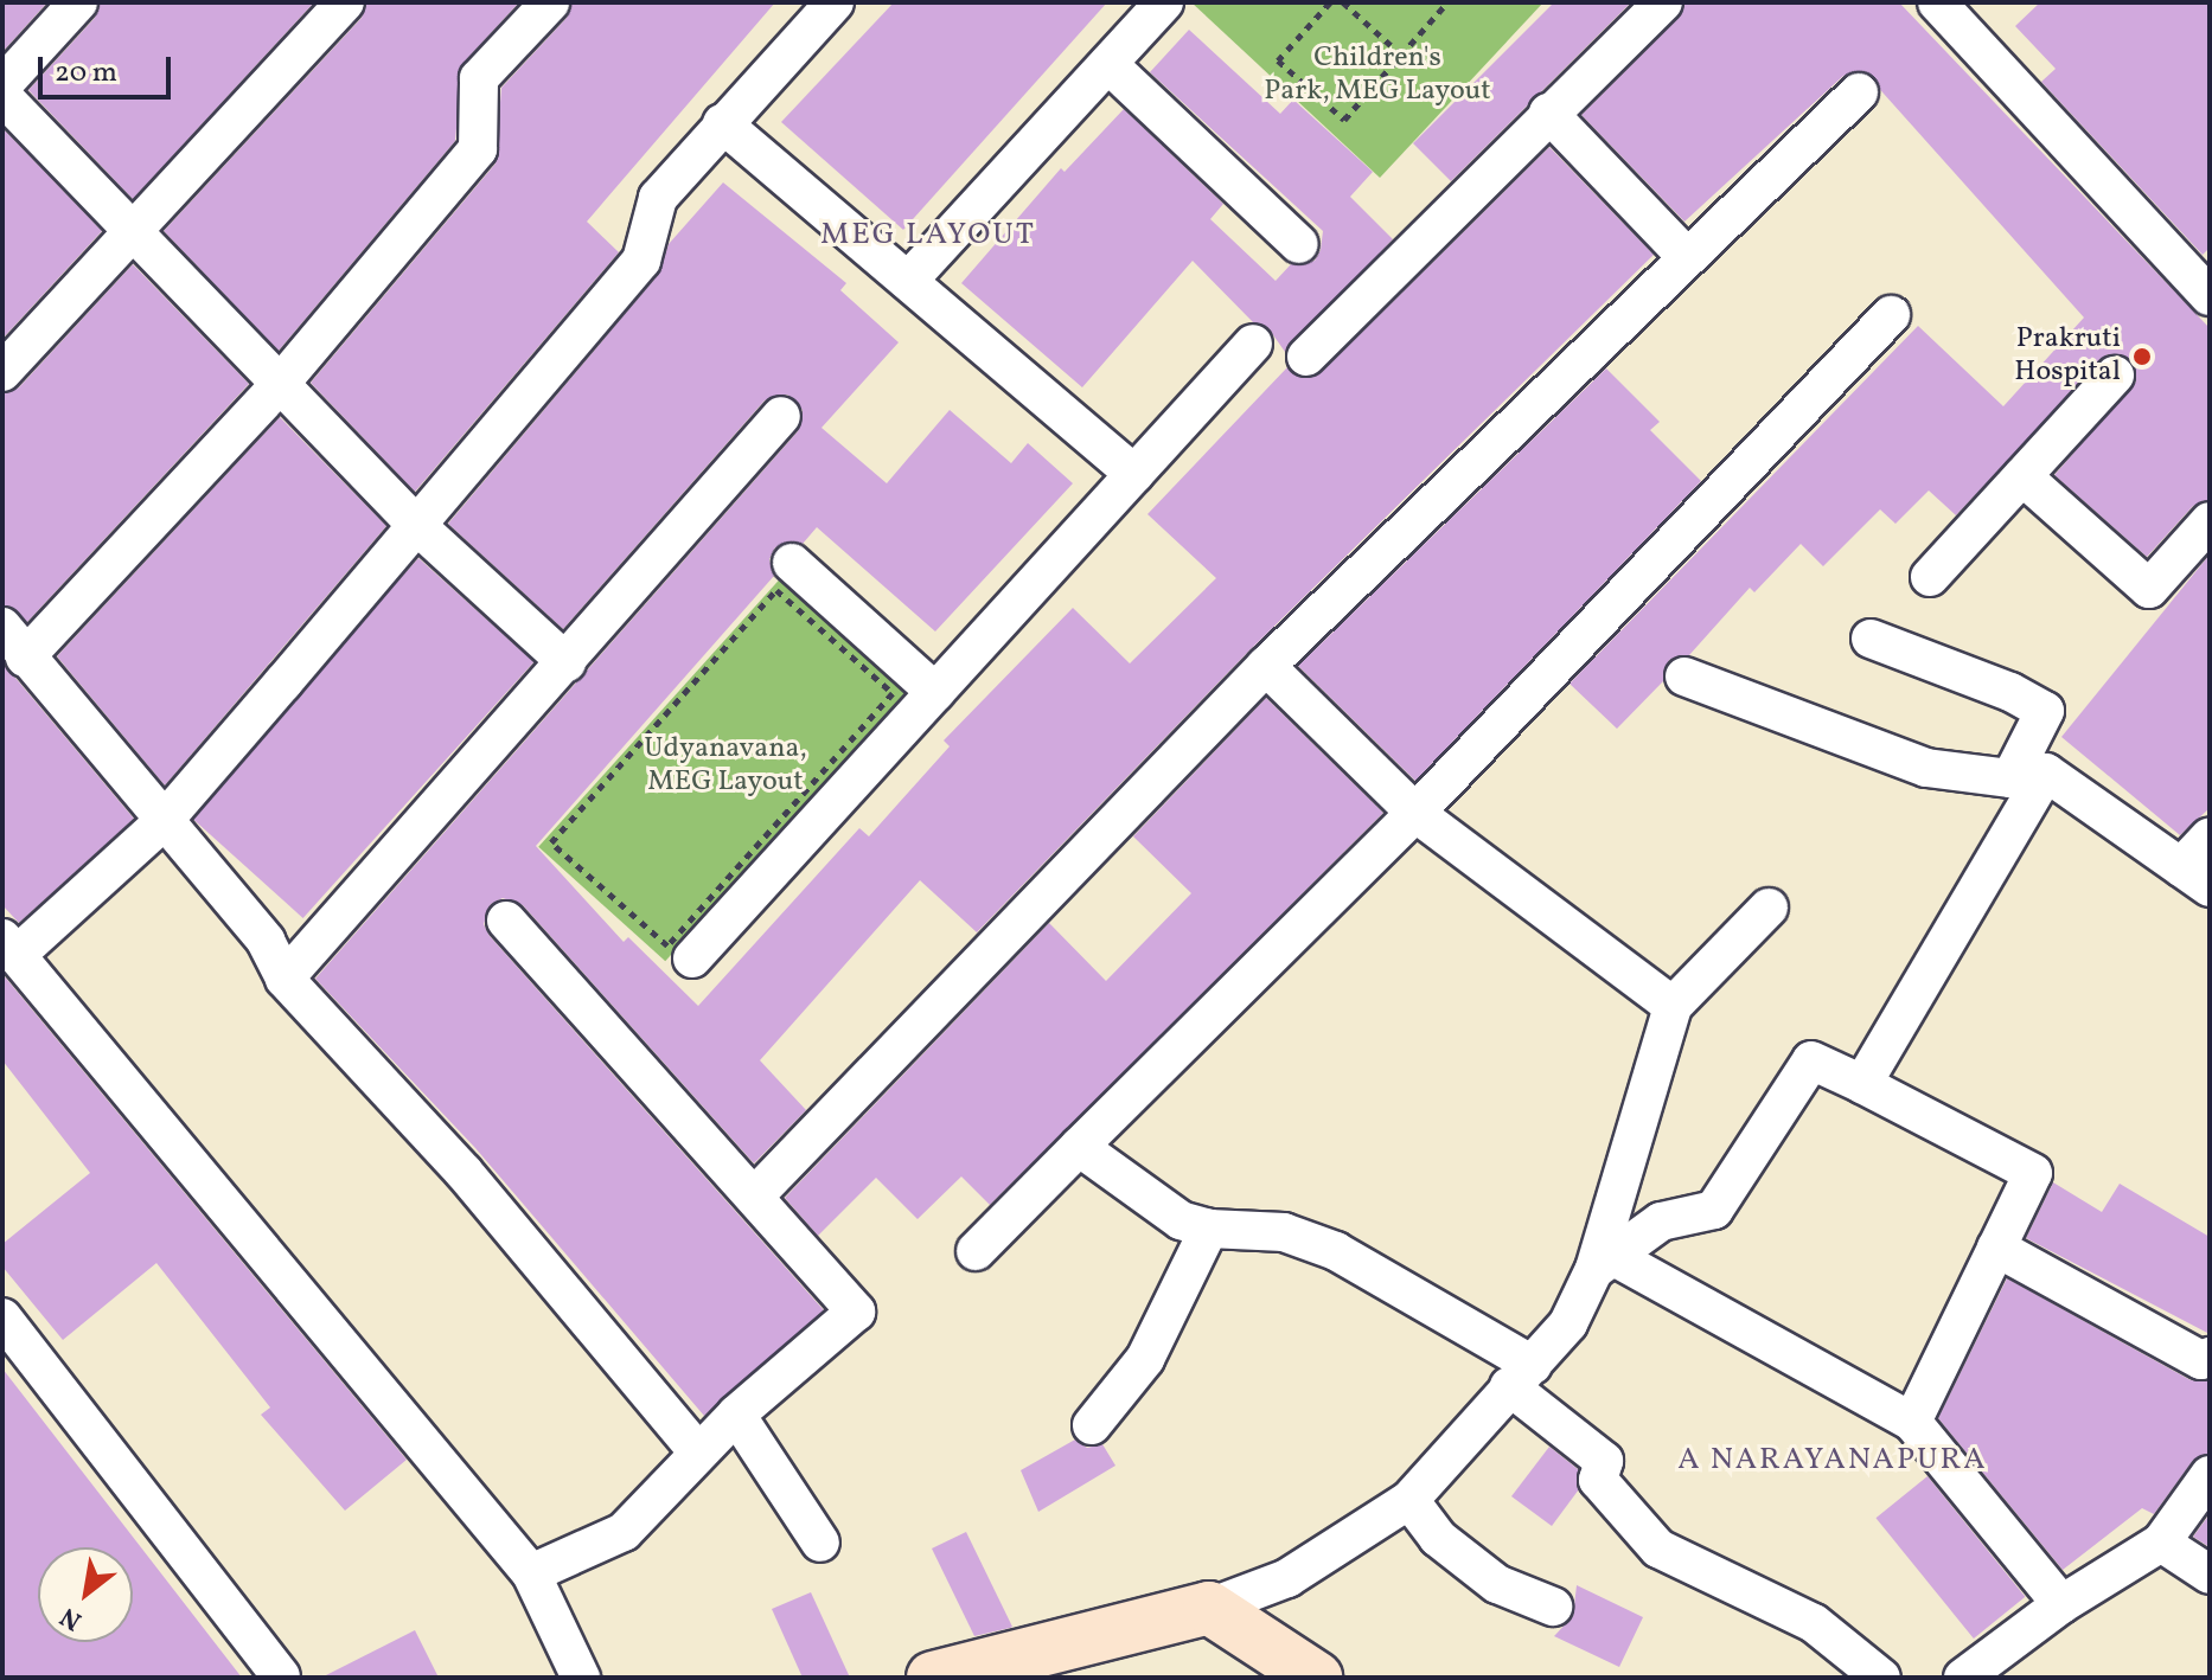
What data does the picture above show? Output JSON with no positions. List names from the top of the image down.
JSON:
{
  "districts": ["MEG LAYOUT", "A NARAYANAPURA"],
  "parks": ["Children's Park, MEG Layout", "Udyanavana, MEG Layout"],
  "places": ["Prakruti Hospital"],
  "scale_bar": "20 m",
  "north": "bottom left"
}
